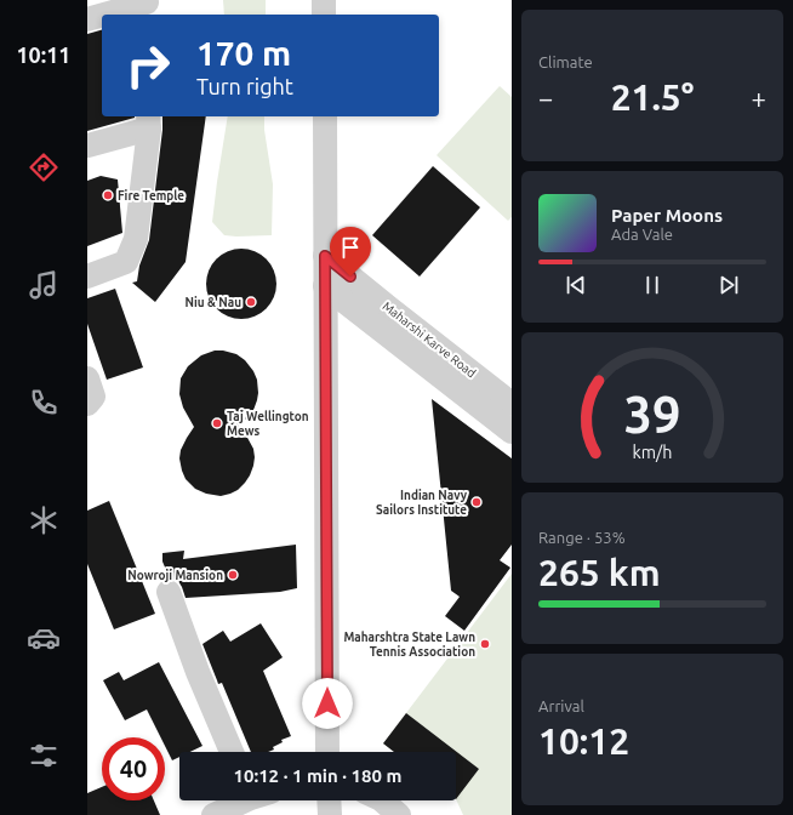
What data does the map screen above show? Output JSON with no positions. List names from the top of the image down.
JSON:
{
  "streets": {
    "street": ["Maharshi Karve Road"]
  },
  "places": [
    "Fire Temple",
    "Niu & Nau",
    "Taj Wellington Mews",
    "Indian Navy Sailors Institute",
    "Nowroji Mansion",
    "Maharshtra State Lawn Tennis Association"
  ],
  "page": {
    "tabs": "10:11",
    "tile": [
      "Climate",
      ["Range · 53%", "265 km"],
      ["Arrival", "10:12"]
    ],
    "turn": ["170 m", "Turn right"],
    "heat": ["−", "21.5°", "+"],
    "song": ["Paper Moons", "Ada Vale"],
    "limit": "40",
    "trip": "10:12 · 1 min · 180 m",
    "gauge": ["39", "km/h"]
  }
}
